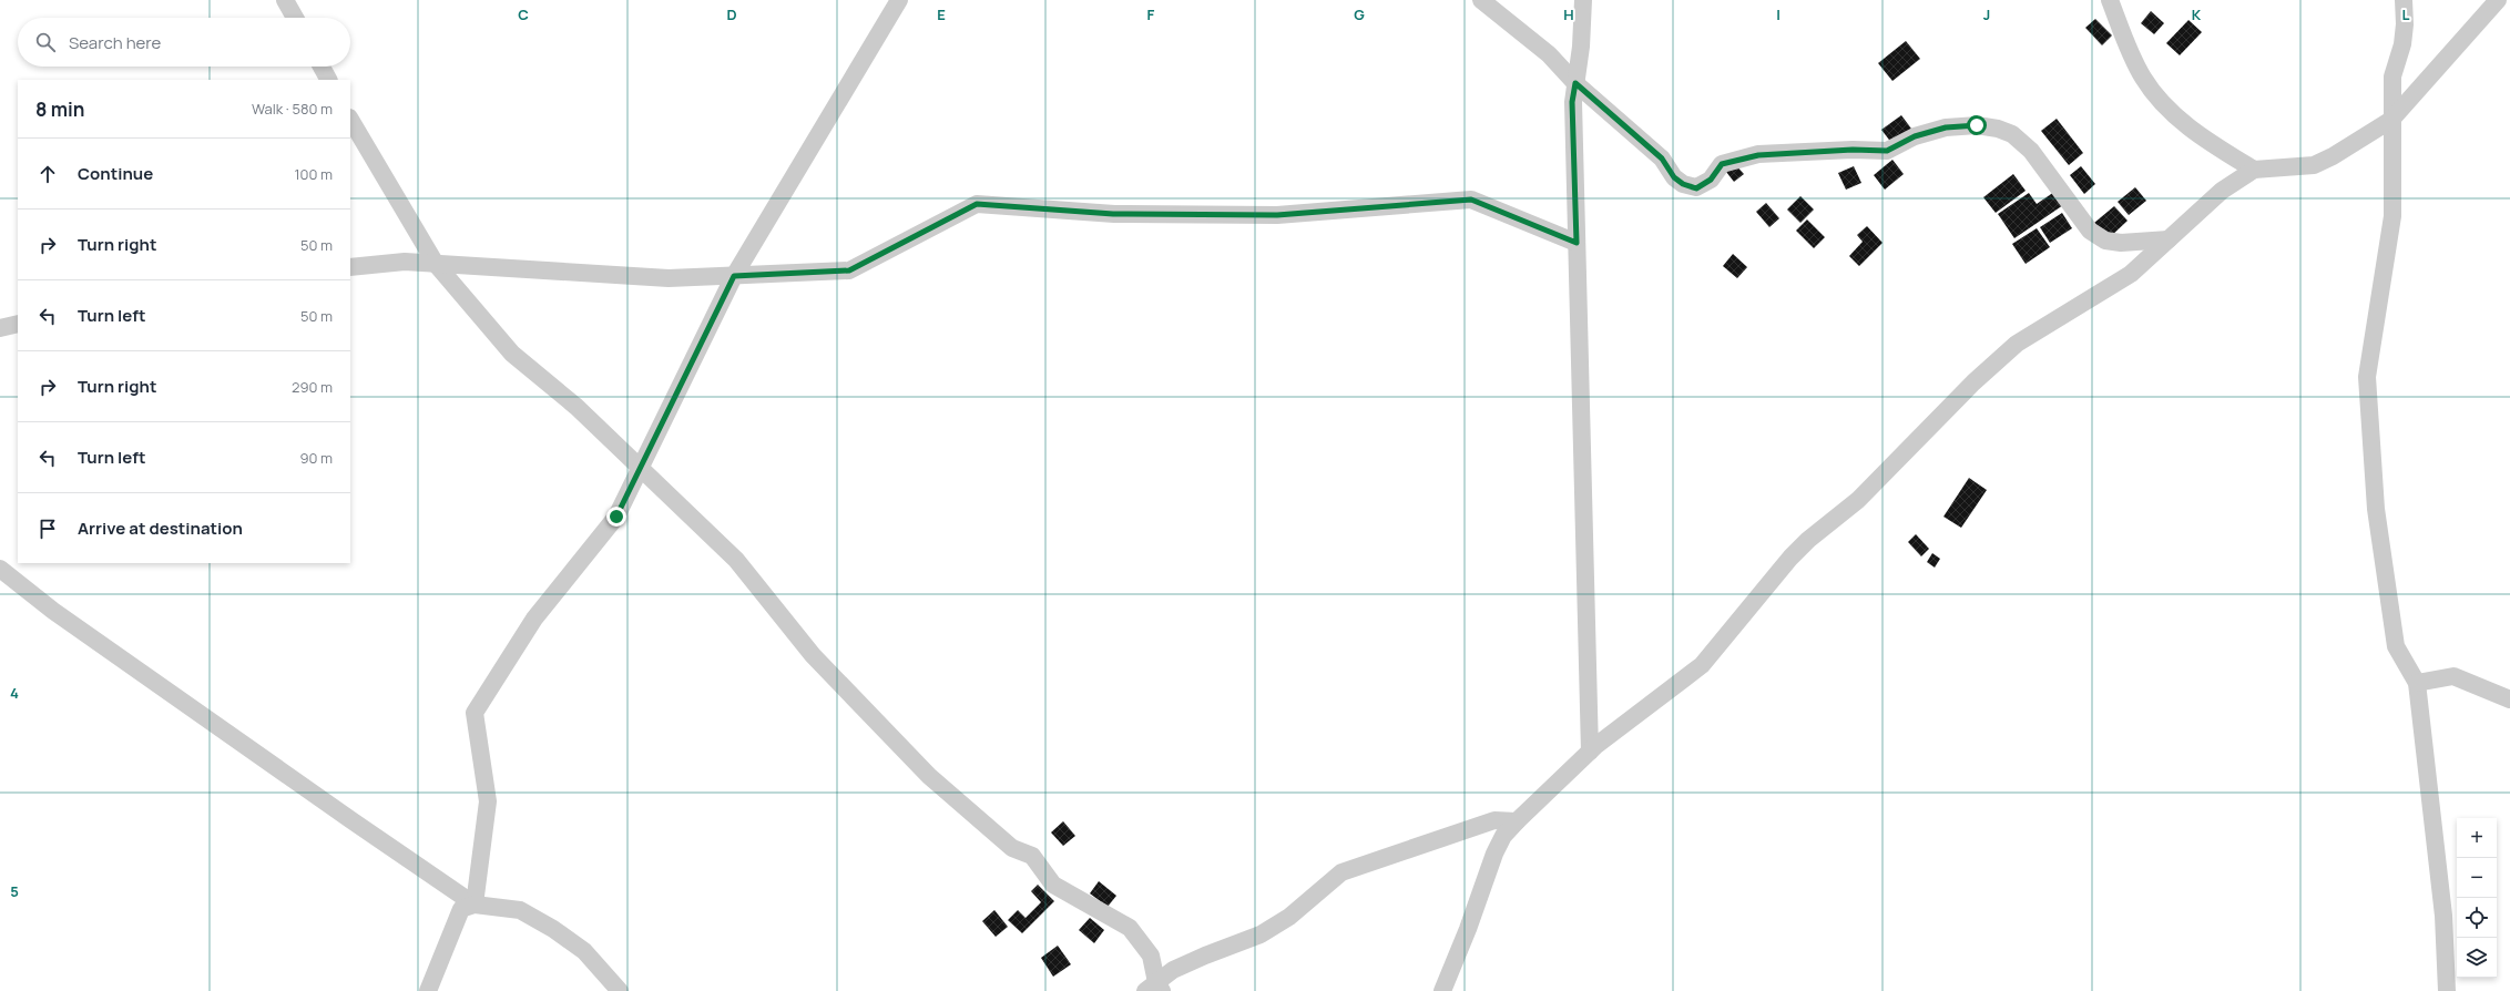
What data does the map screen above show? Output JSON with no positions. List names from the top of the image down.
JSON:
{
  "page": {
    "search": "Search here",
    "heading": ["8 min", "Walk · 580 m"],
    "list": [
      ["Continue", "100 m"],
      ["Turn right", "50 m"],
      ["Turn left", "50 m"],
      ["Turn right", "290 m"],
      ["Turn left", "90 m"],
      "Arrive at destination"
    ],
    "map_buttons": ["+", "−"]
  },
  "grid": {
    "columns": [
      "C",
      "D",
      "E",
      "F",
      "G",
      "H",
      "I",
      "J",
      "K",
      "L"
    ],
    "rows": ["4", "5"]
  }
}
